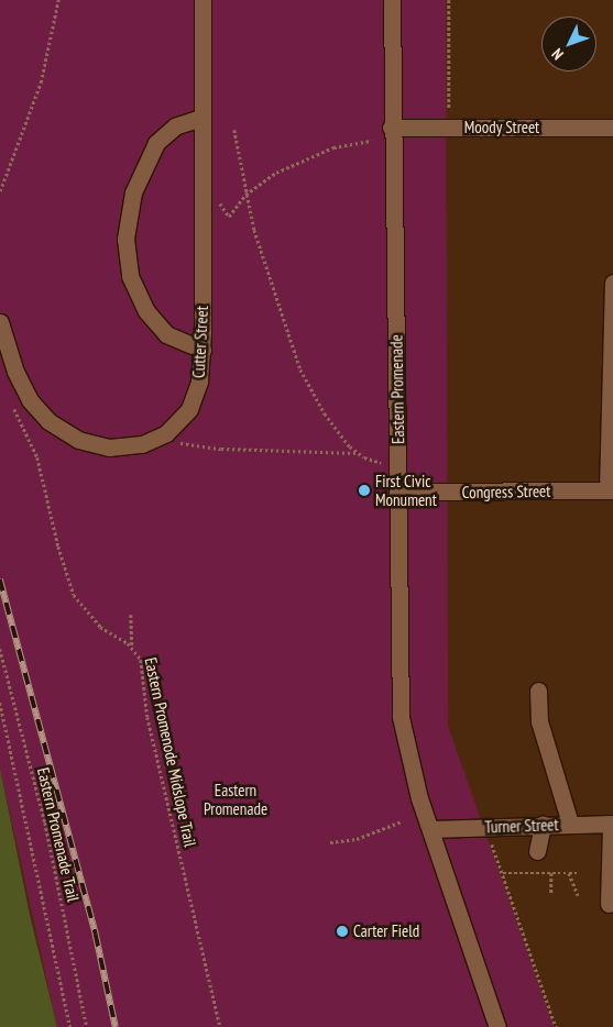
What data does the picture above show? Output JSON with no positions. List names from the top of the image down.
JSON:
{
  "streets": {
    "street": [
      "Moody Street",
      "Cutter Street",
      "Eastern Promenade",
      "Congress Street",
      "Turner Street"
    ],
    "path": ["Eastern Promenode Midslope Trail", "Eastern Promenade Trail"]
  },
  "crossings": [
    ["Moody Street", "Eastern Promenade"],
    ["Eastern Promenade", "Congress Street"],
    ["Eastern Promenade", "Turner Street"]
  ],
  "parks": ["Eastern Promenade"],
  "places": ["First Civic Monument", "Carter Field"],
  "north": "bottom left"
}
